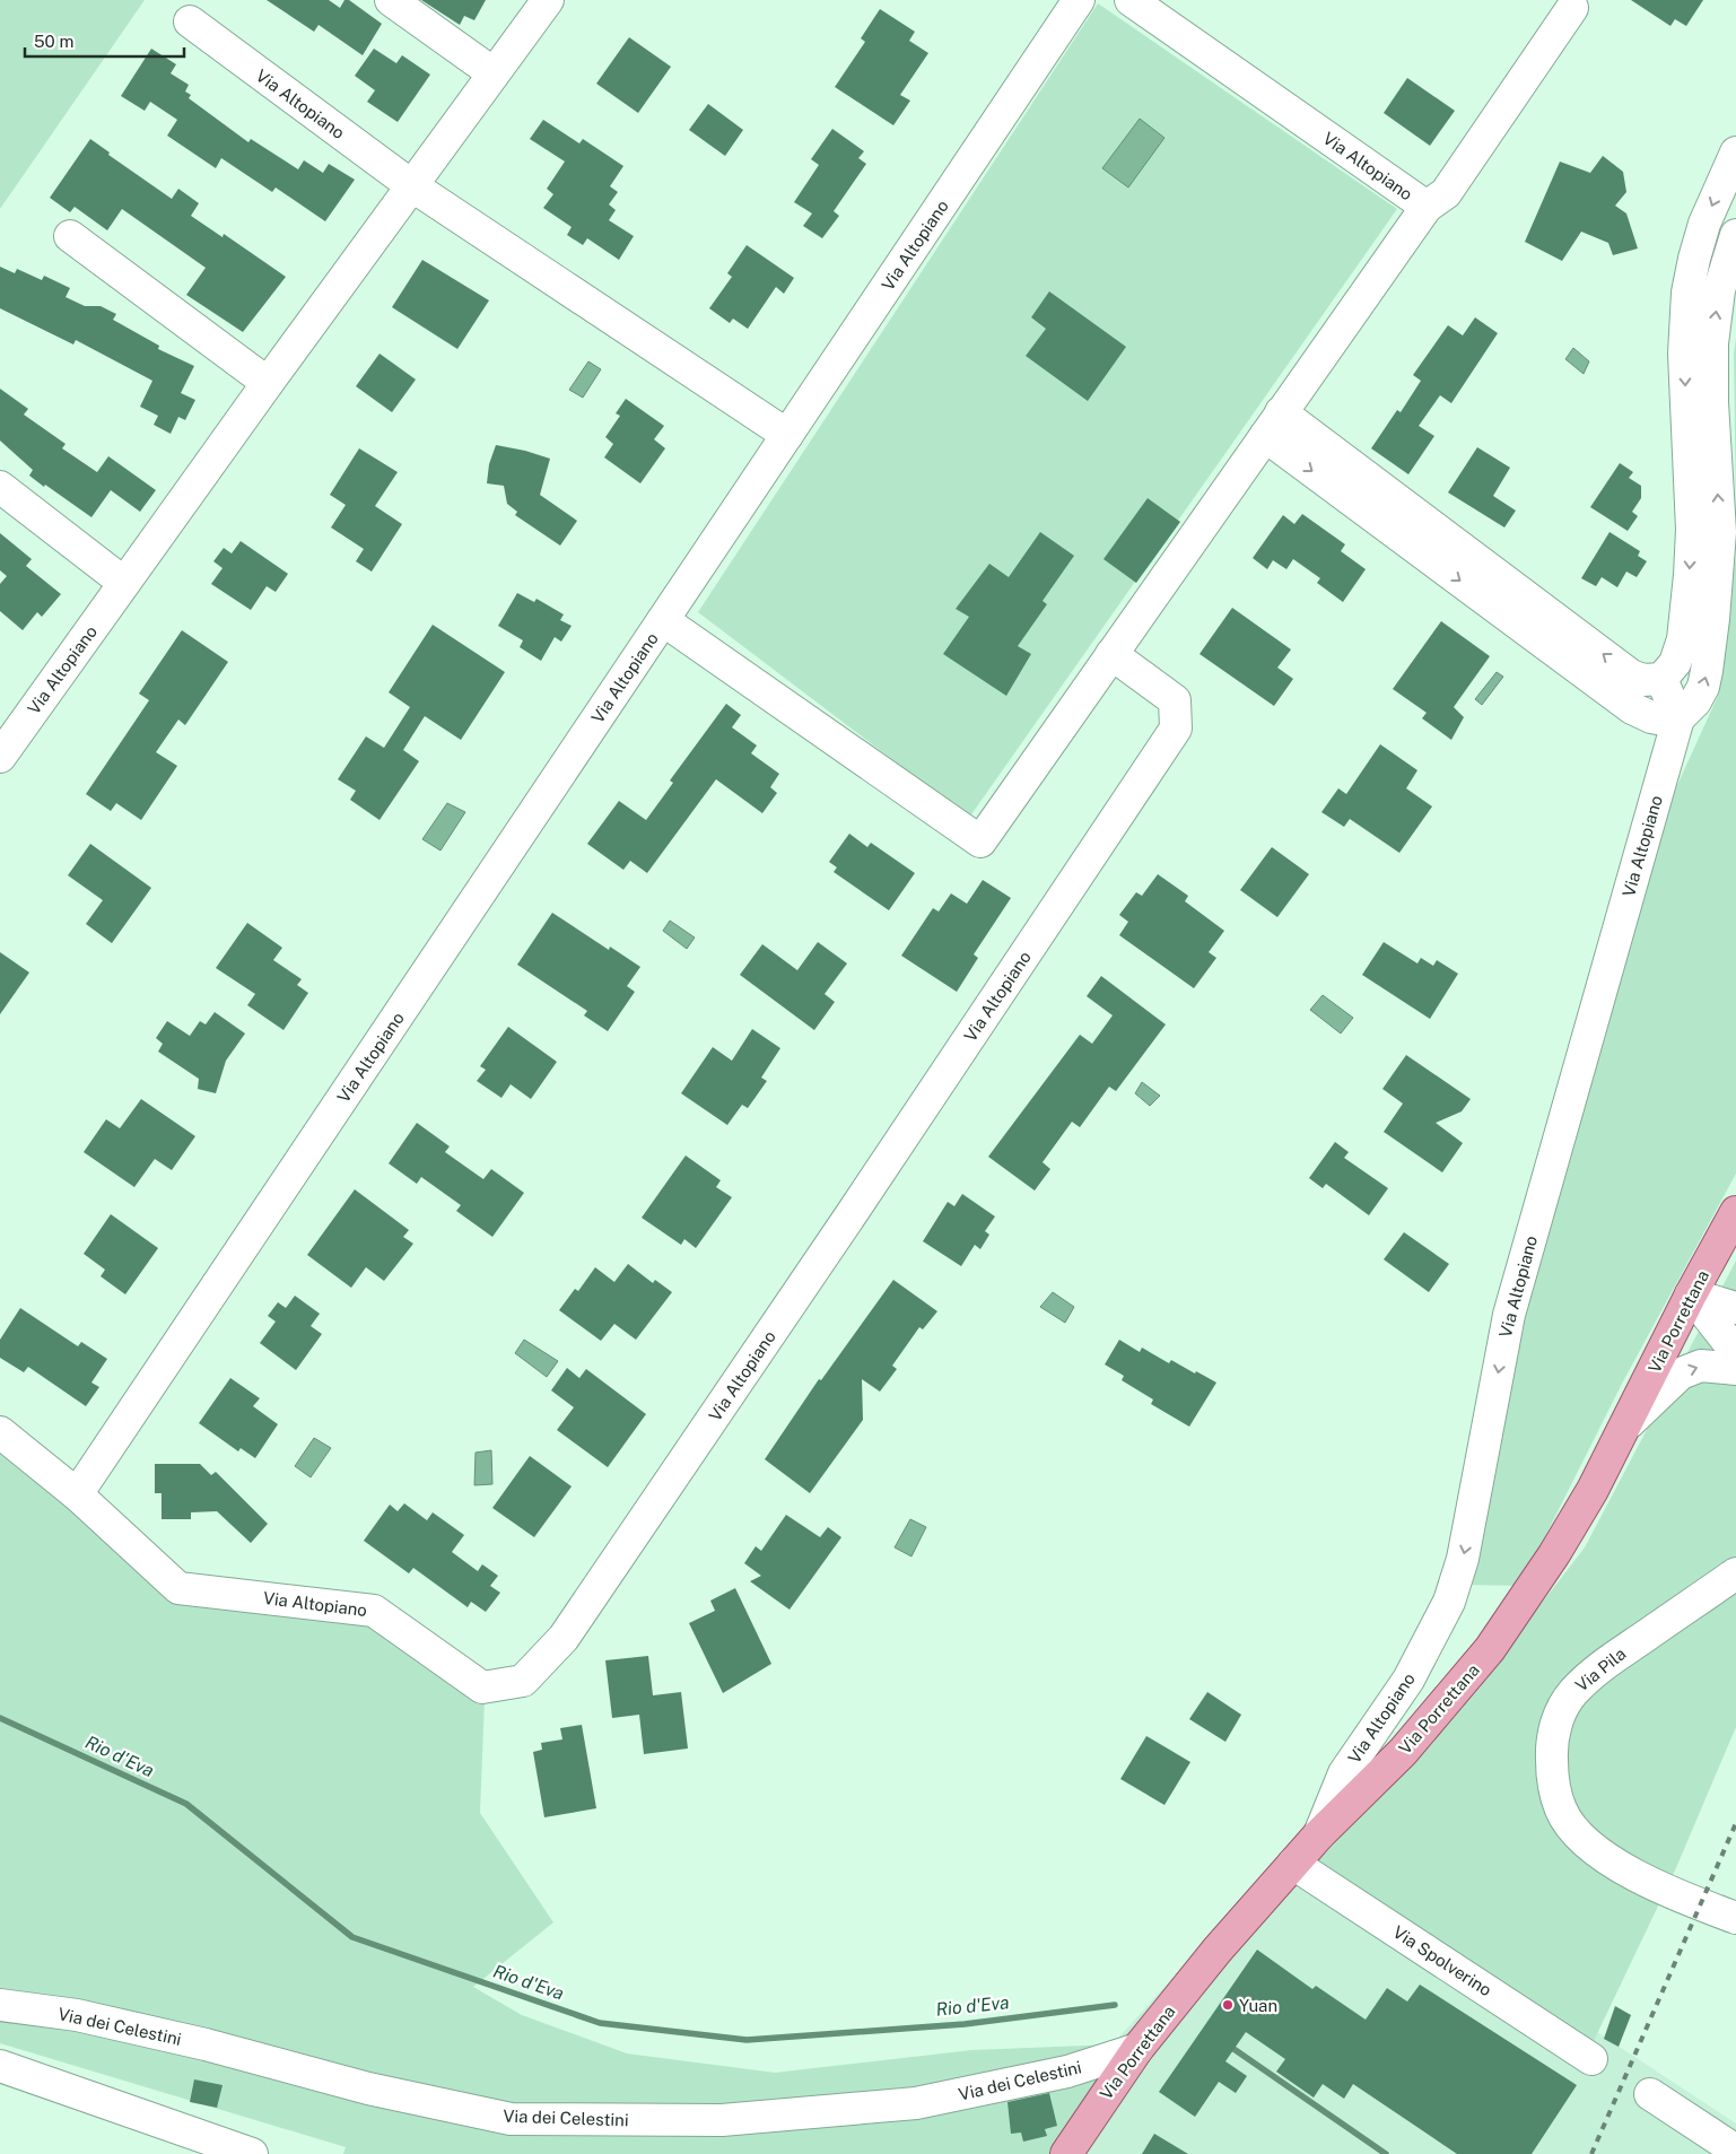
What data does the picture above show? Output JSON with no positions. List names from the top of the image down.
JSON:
{
  "streets": {
    "main road": ["Via Porrettana"],
    "street": [
      "Via Altopiano",
      "Via Pila",
      "Via Spolverino",
      "Via dei Celestini"
    ]
  },
  "crossings": [
    ["Via Altopiano", "Via Porrettana"],
    ["Via Porrettana", "Via Spolverino"],
    ["Via Porrettana", "Via dei Celestini"]
  ],
  "water": ["Rio d'Eva"],
  "places": ["Yuan"],
  "scale_bar": "50 m"
}
